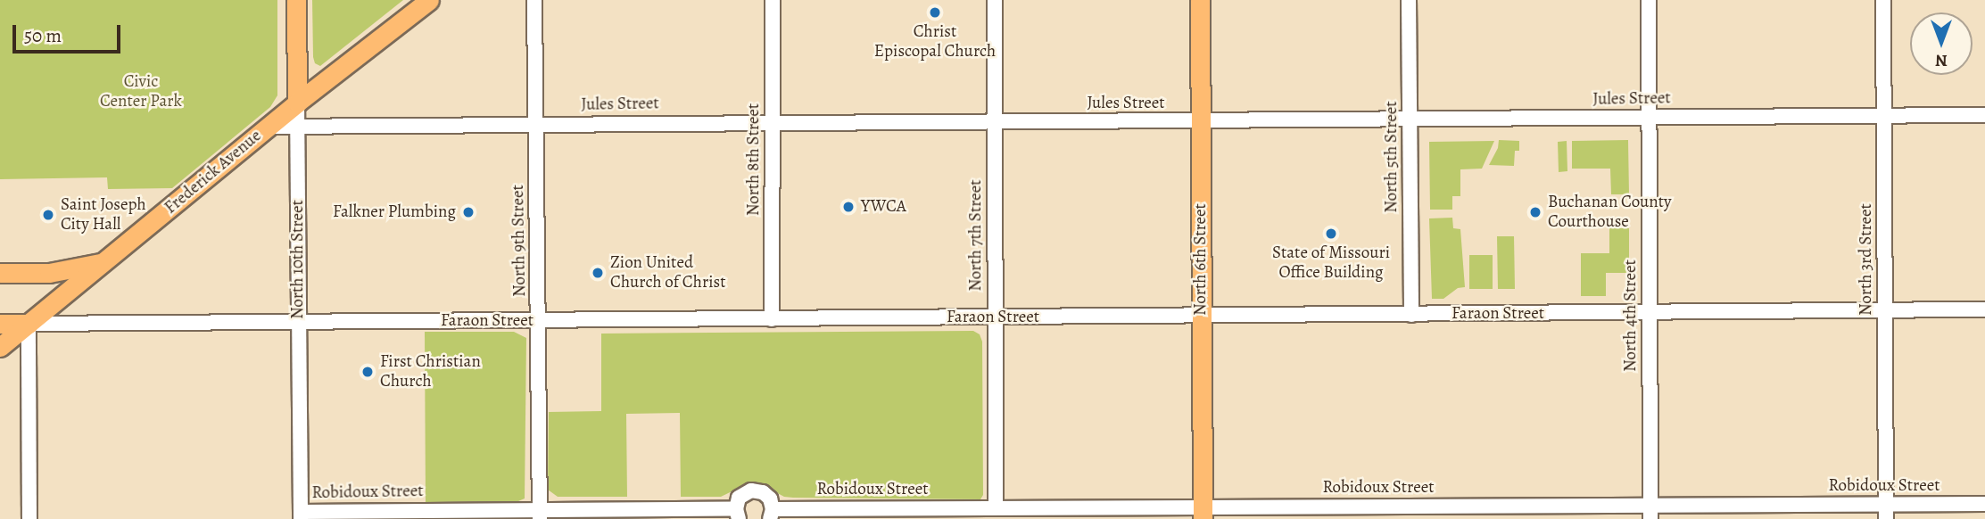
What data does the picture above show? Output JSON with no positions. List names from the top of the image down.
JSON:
{
  "streets": {
    "main road": [
      "Frederick Avenue",
      "North 10th Street",
      "North 6th Street",
      "Faraon Street"
    ],
    "street": [
      "Jules Street",
      "North 5th Street",
      "North 8th Street",
      "North 7th Street",
      "North 9th Street",
      "North 3rd Street",
      "North 4th Street",
      "Robidoux Street"
    ]
  },
  "crossings": [
    ["Jules Street", "North 5th Street"],
    ["Jules Street", "North 8th Street"],
    ["Jules Street", "Frederick Avenue"],
    ["Jules Street", "North 7th Street"],
    ["Jules Street", "North 9th Street"],
    ["Jules Street", "North 10th Street"],
    ["Jules Street", "North 6th Street"],
    ["Jules Street", "North 3rd Street"],
    ["Jules Street", "North 4th Street"],
    ["North 5th Street", "Faraon Street"],
    ["North 8th Street", "Faraon Street"],
    ["Frederick Avenue", "North 10th Street"],
    ["Frederick Avenue", "Faraon Street"],
    ["North 7th Street", "Faraon Street"],
    ["North 7th Street", "Robidoux Street"],
    ["North 9th Street", "Faraon Street"],
    ["North 9th Street", "Robidoux Street"],
    ["North 10th Street", "Faraon Street"],
    ["North 10th Street", "Robidoux Street"],
    ["North 6th Street", "Faraon Street"],
    ["North 6th Street", "Robidoux Street"],
    ["North 3rd Street", "Faraon Street"],
    ["North 3rd Street", "Robidoux Street"],
    ["Faraon Street", "North 4th Street"],
    ["North 4th Street", "Robidoux Street"]
  ],
  "parks": ["Civic Center Park"],
  "places": [
    "Christ Episcopal Church",
    "YWCA",
    "Falkner Plumbing",
    "Buchanan County Courthouse",
    "Saint Joseph City Hall",
    "State of Missouri Office Building",
    "Zion United Church of Christ",
    "First Christian Church"
  ],
  "scale_bar": "50 m",
  "north": "bottom"
}
